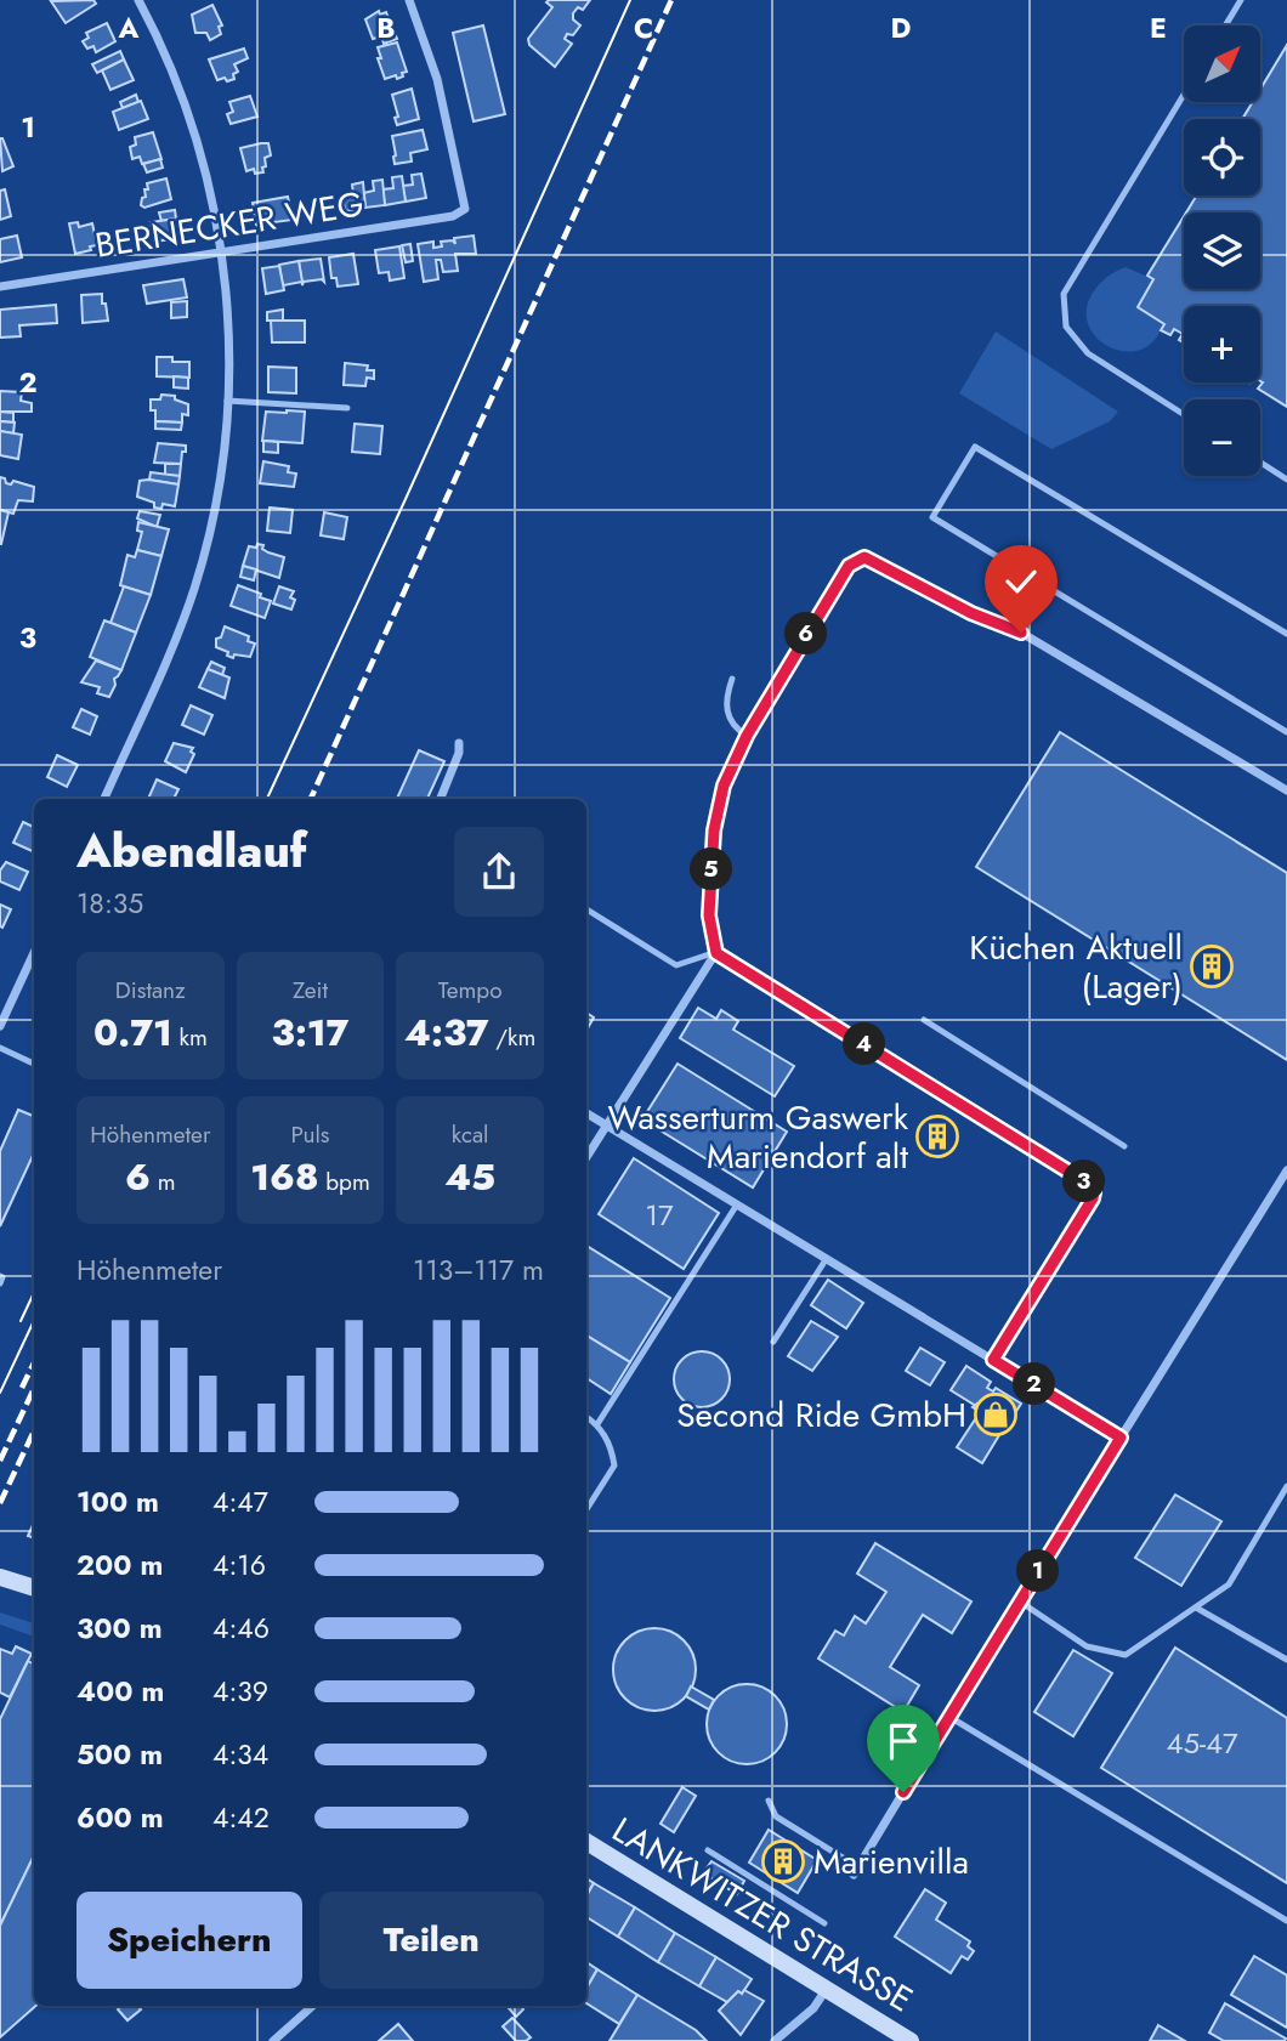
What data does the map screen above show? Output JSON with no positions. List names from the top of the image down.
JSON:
{
  "streets": {
    "main road": ["LANKWITZER STRASSE"],
    "street": ["BERNECKER WEG"]
  },
  "places": {
    "building": ["Küchen Aktuell (Lager)", "Wasserturm Gaswerk Mariendorf alt", "Marienvilla"],
    "shop": ["Second Ride GmbH"]
  },
  "house_numbers": ["17", "45-47"],
  "north": "top right",
  "page": {
    "map_buttons": ["+", "−"],
    "pins": [
      "6",
      "5",
      "4",
      "3",
      "2",
      "1"
    ],
    "heading": ["Abendlauf", "18:35"],
    "stats": [
      ["Distanz", "0.71 km"],
      ["Zeit", "3:17"],
      ["Tempo", "4:37 /km"],
      ["Höhenmeter", "6 m"],
      ["Puls", "168 bpm"],
      ["kcal", "45"]
    ],
    "chart": ["Höhenmeter", "113–117 m"],
    "list": [
      {
        "name": "100 m",
        "note": "4:47"
      },
      {
        "name": "200 m",
        "note": "4:16"
      },
      {
        "name": "300 m",
        "note": "4:46"
      },
      {
        "name": "400 m",
        "note": "4:39"
      },
      {
        "name": "500 m",
        "note": "4:34"
      },
      {
        "name": "600 m",
        "note": "4:42"
      }
    ],
    "buttons": ["Speichern", "Teilen"]
  },
  "grid": {
    "columns": [
      "A",
      "B",
      "C",
      "D",
      "E"
    ],
    "rows": ["1", "2", "3"]
  }
}
